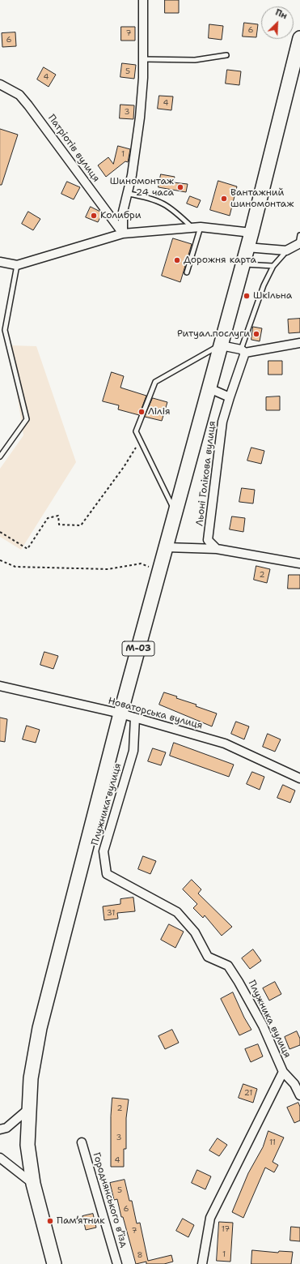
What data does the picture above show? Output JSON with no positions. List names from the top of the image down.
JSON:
{
  "streets": {
    "highway": ["М-03"],
    "street": [
      "Патріотів вулиця",
      "Льоні Голікова вулиця",
      "Новаторська вулиця",
      "Плужника вулиця",
      "Городнянського в’їзд"
    ]
  },
  "crossings": [
    ["М-03", "Новаторська вулиця"],
    ["Новаторська вулиця", "Плужника вулиця"]
  ],
  "places": [
    "Шиномонтаж 24 часа",
    "Вантажний шиномонтаж",
    "Колибри",
    "Дорожня карта",
    "Шкільна",
    "Ритуал.послуги",
    "Лілія",
    "Пам’ятник"
  ],
  "house_numbers": [
    "6",
    "7",
    "6",
    "5",
    "4",
    "4",
    "3",
    "1",
    "2",
    "31",
    "21",
    "2",
    "3",
    "11",
    "4",
    "5",
    "6",
    "17",
    "7",
    "1",
    "8"
  ],
  "north": "top right"
}
